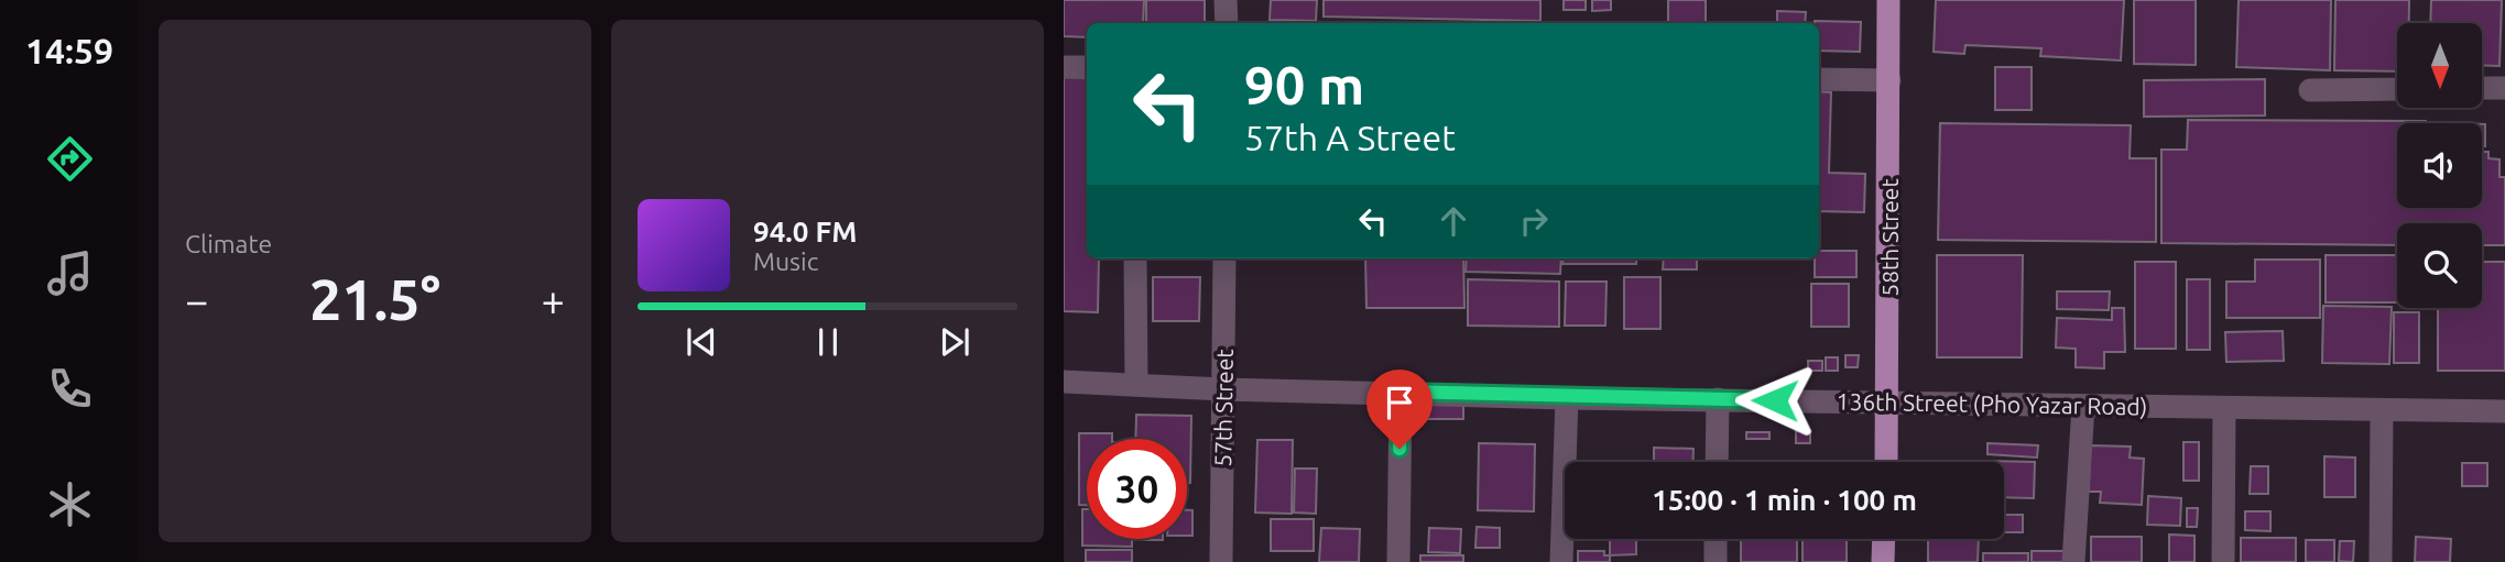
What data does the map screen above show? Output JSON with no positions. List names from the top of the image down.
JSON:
{
  "streets": {
    "main road": ["58th Street"],
    "street": ["136th Street (Pho Yazar Road)", "57th Street"]
  },
  "crossings": [
    ["58th Street", "136th Street (Pho Yazar Road)"],
    ["136th Street (Pho Yazar Road)", "57th Street"]
  ],
  "north": "bottom",
  "page": {
    "tabs": "14:59",
    "tile": "Climate",
    "turn": ["90 m", "57th A Street"],
    "song": ["94.0 FM", "Music"],
    "heat": ["−", "21.5°", "+"],
    "limit": "30",
    "trip": "15:00 · 1 min · 100 m"
  }
}
